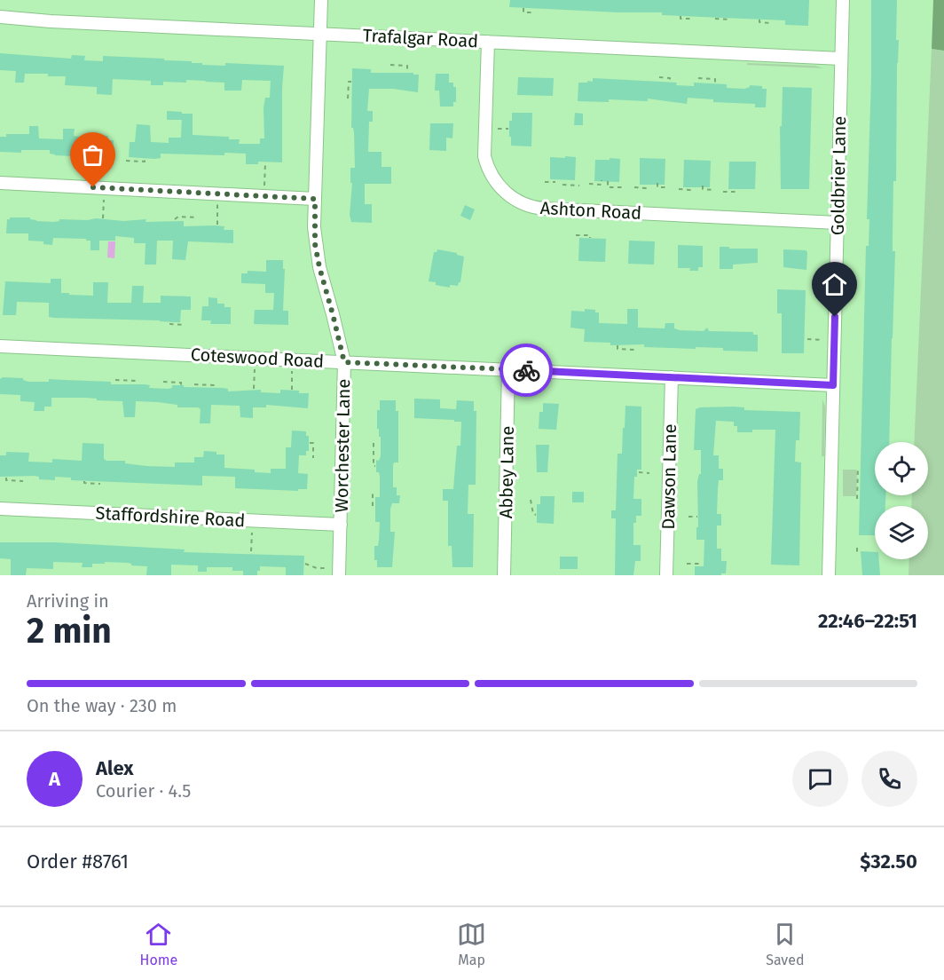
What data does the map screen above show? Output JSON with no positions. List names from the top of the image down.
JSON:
{
  "streets": {
    "street": [
      "Trafalgar Road",
      "Goldbrier Lane",
      "Ashton Road",
      "Coteswood Road",
      "Worchester Lane",
      "Abbey Lane",
      "Dawson Lane",
      "Staffordshire Road"
    ]
  },
  "crossings": [
    ["Trafalgar Road", "Goldbrier Lane"],
    ["Trafalgar Road", "Ashton Road"],
    ["Trafalgar Road", "Worchester Lane"],
    ["Goldbrier Lane", "Ashton Road"],
    ["Goldbrier Lane", "Coteswood Road"],
    ["Coteswood Road", "Worchester Lane"],
    ["Coteswood Road", "Abbey Lane"],
    ["Coteswood Road", "Dawson Lane"],
    ["Worchester Lane", "Staffordshire Road"]
  ],
  "page": {
    "heading": ["2 min", "Arriving in", "22:46–22:51"],
    "panel": [
      "Alex",
      "Courier · 4.5",
      "Order #8761",
      "$32.50"
    ],
    "bar": "On the way · 230 m",
    "round": "A",
    "tabs": ["Home", "Map", "Saved"]
  }
}
